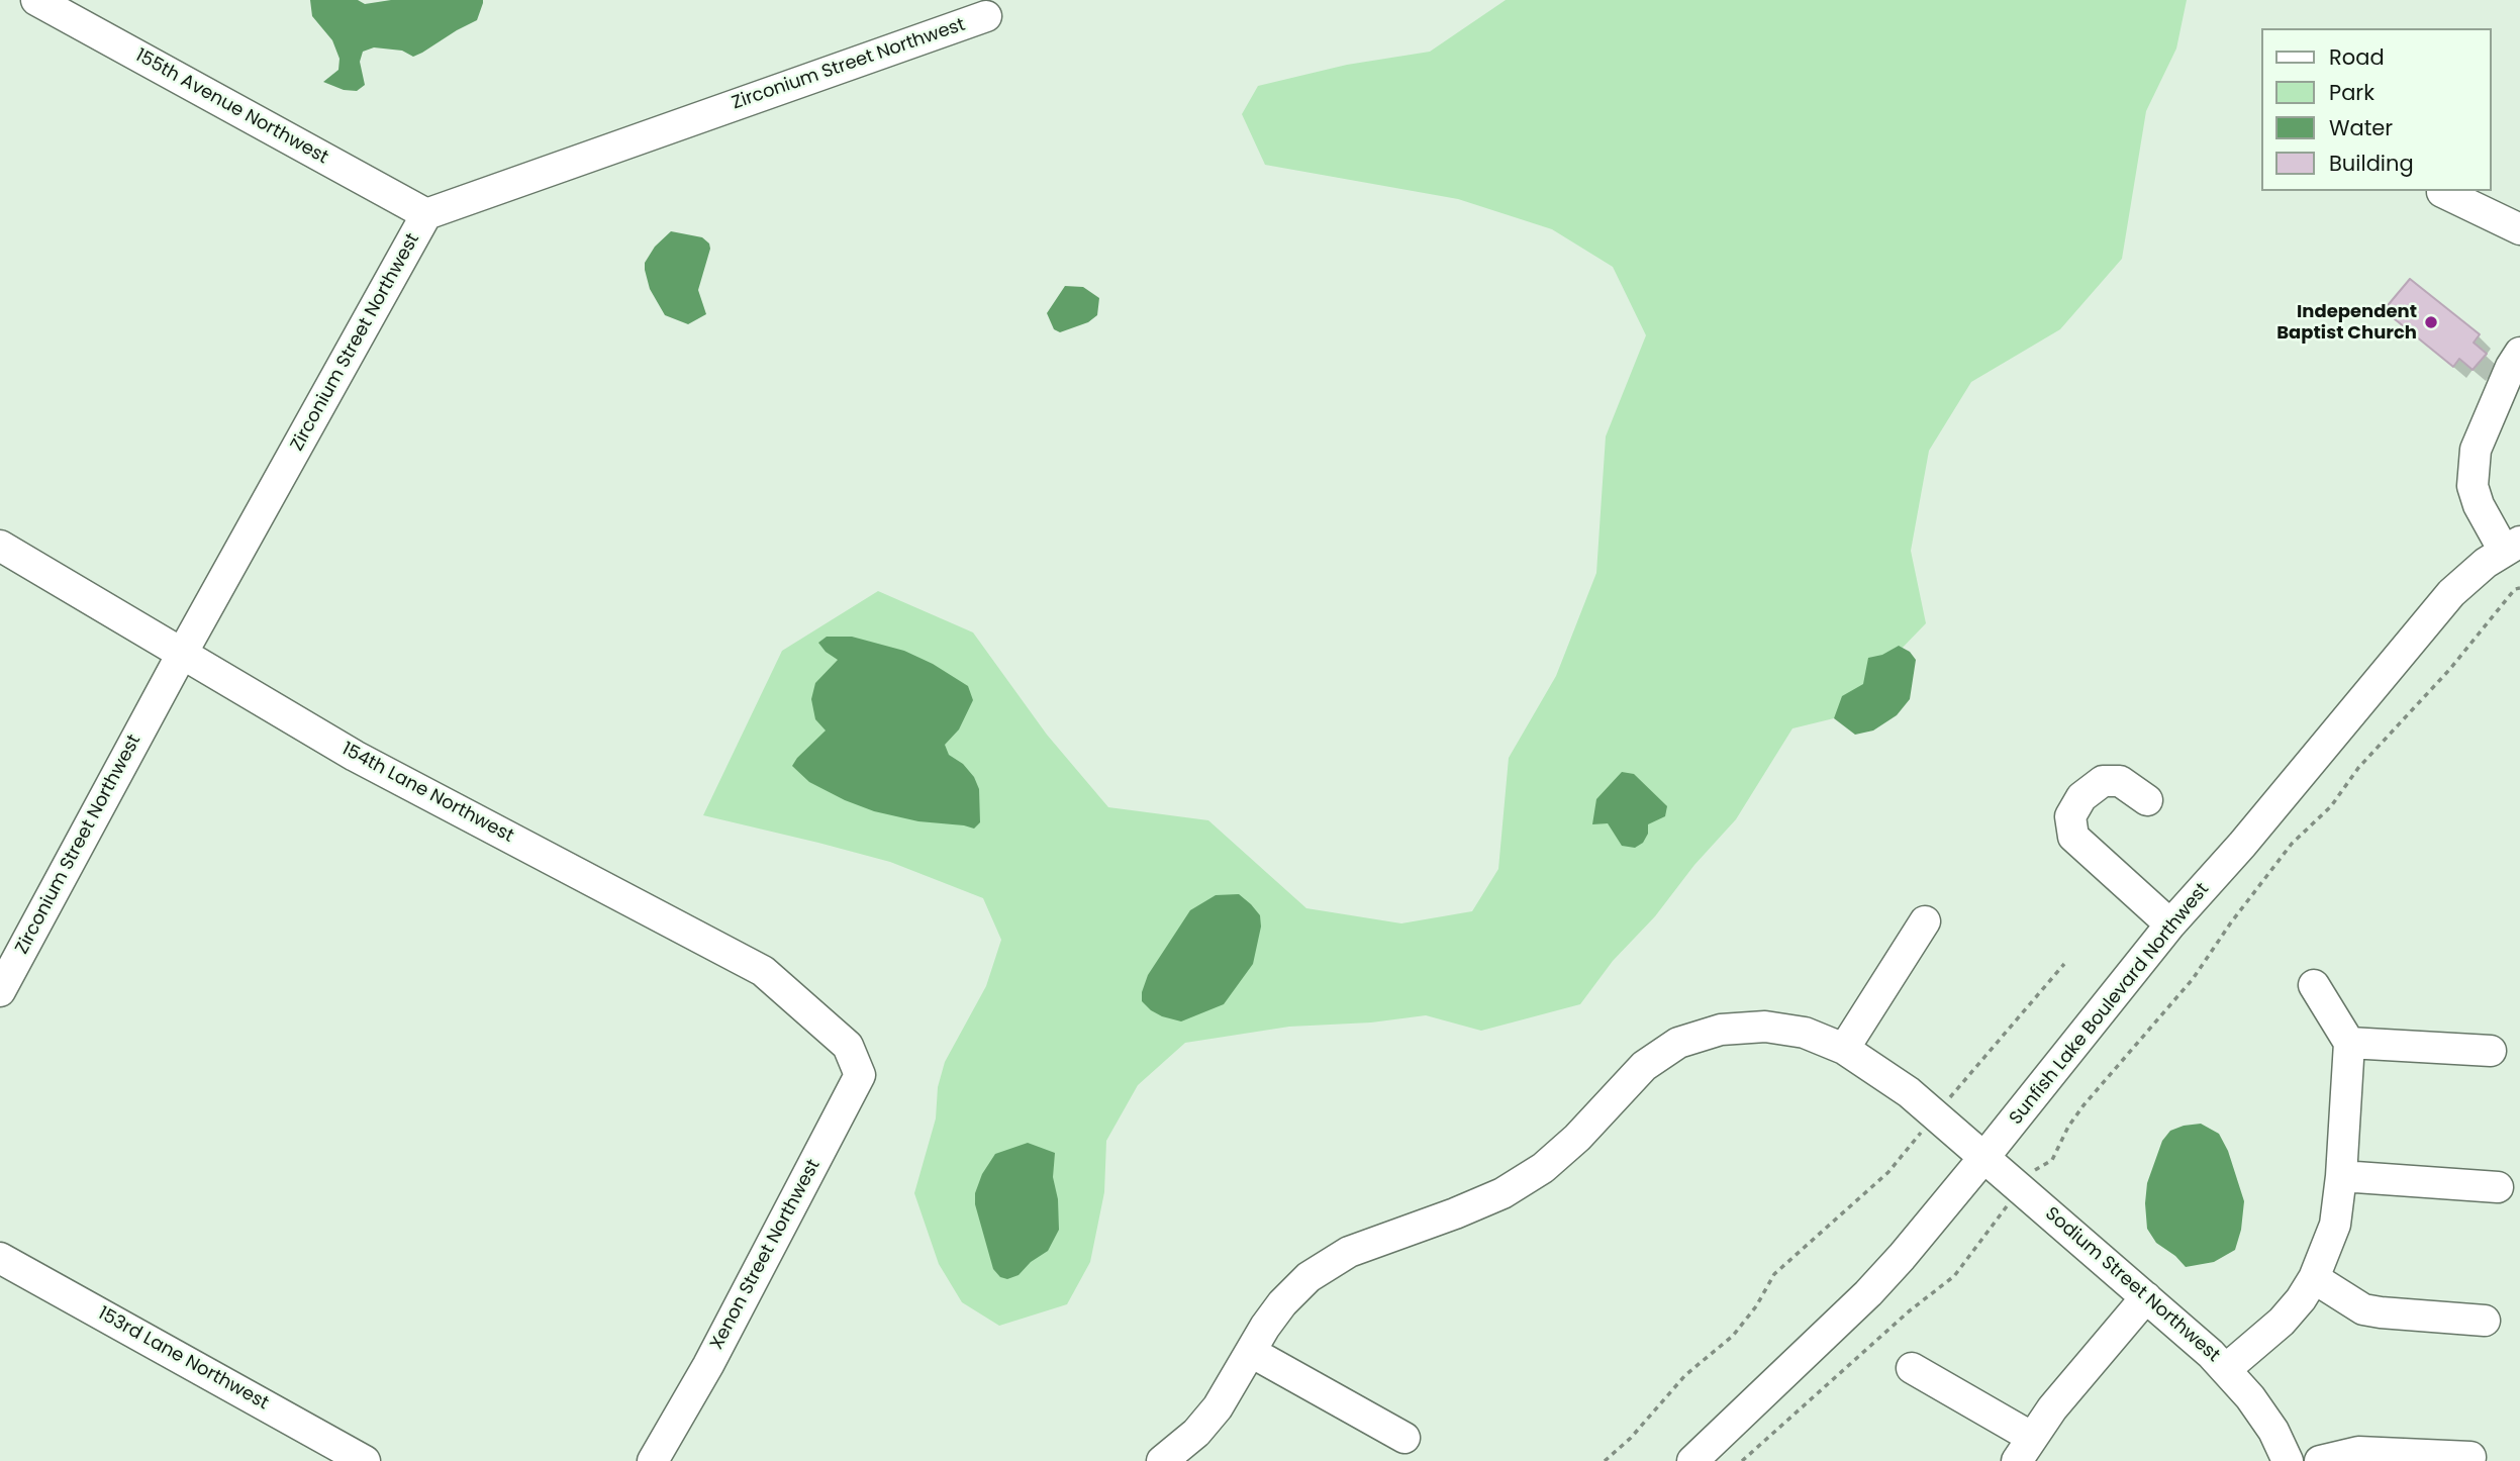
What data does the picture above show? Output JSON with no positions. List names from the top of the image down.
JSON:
{
  "streets": {
    "street": [
      "Zirconium Street Northwest",
      "155th Avenue Northwest",
      "154th Lane Northwest",
      "Sunfish Lake Boulevard Northwest",
      "Xenon Street Northwest",
      "Sodium Street Northwest",
      "153rd Lane Northwest"
    ]
  },
  "crossings": [
    ["Zirconium Street Northwest", "155th Avenue Northwest"],
    ["Zirconium Street Northwest", "154th Lane Northwest"],
    ["154th Lane Northwest", "Xenon Street Northwest"],
    ["Sunfish Lake Boulevard Northwest", "Sodium Street Northwest"]
  ],
  "places": ["Independent Baptist Church"],
  "legend": [
    "Road",
    "Park",
    "Water",
    "Building"
  ]
}
